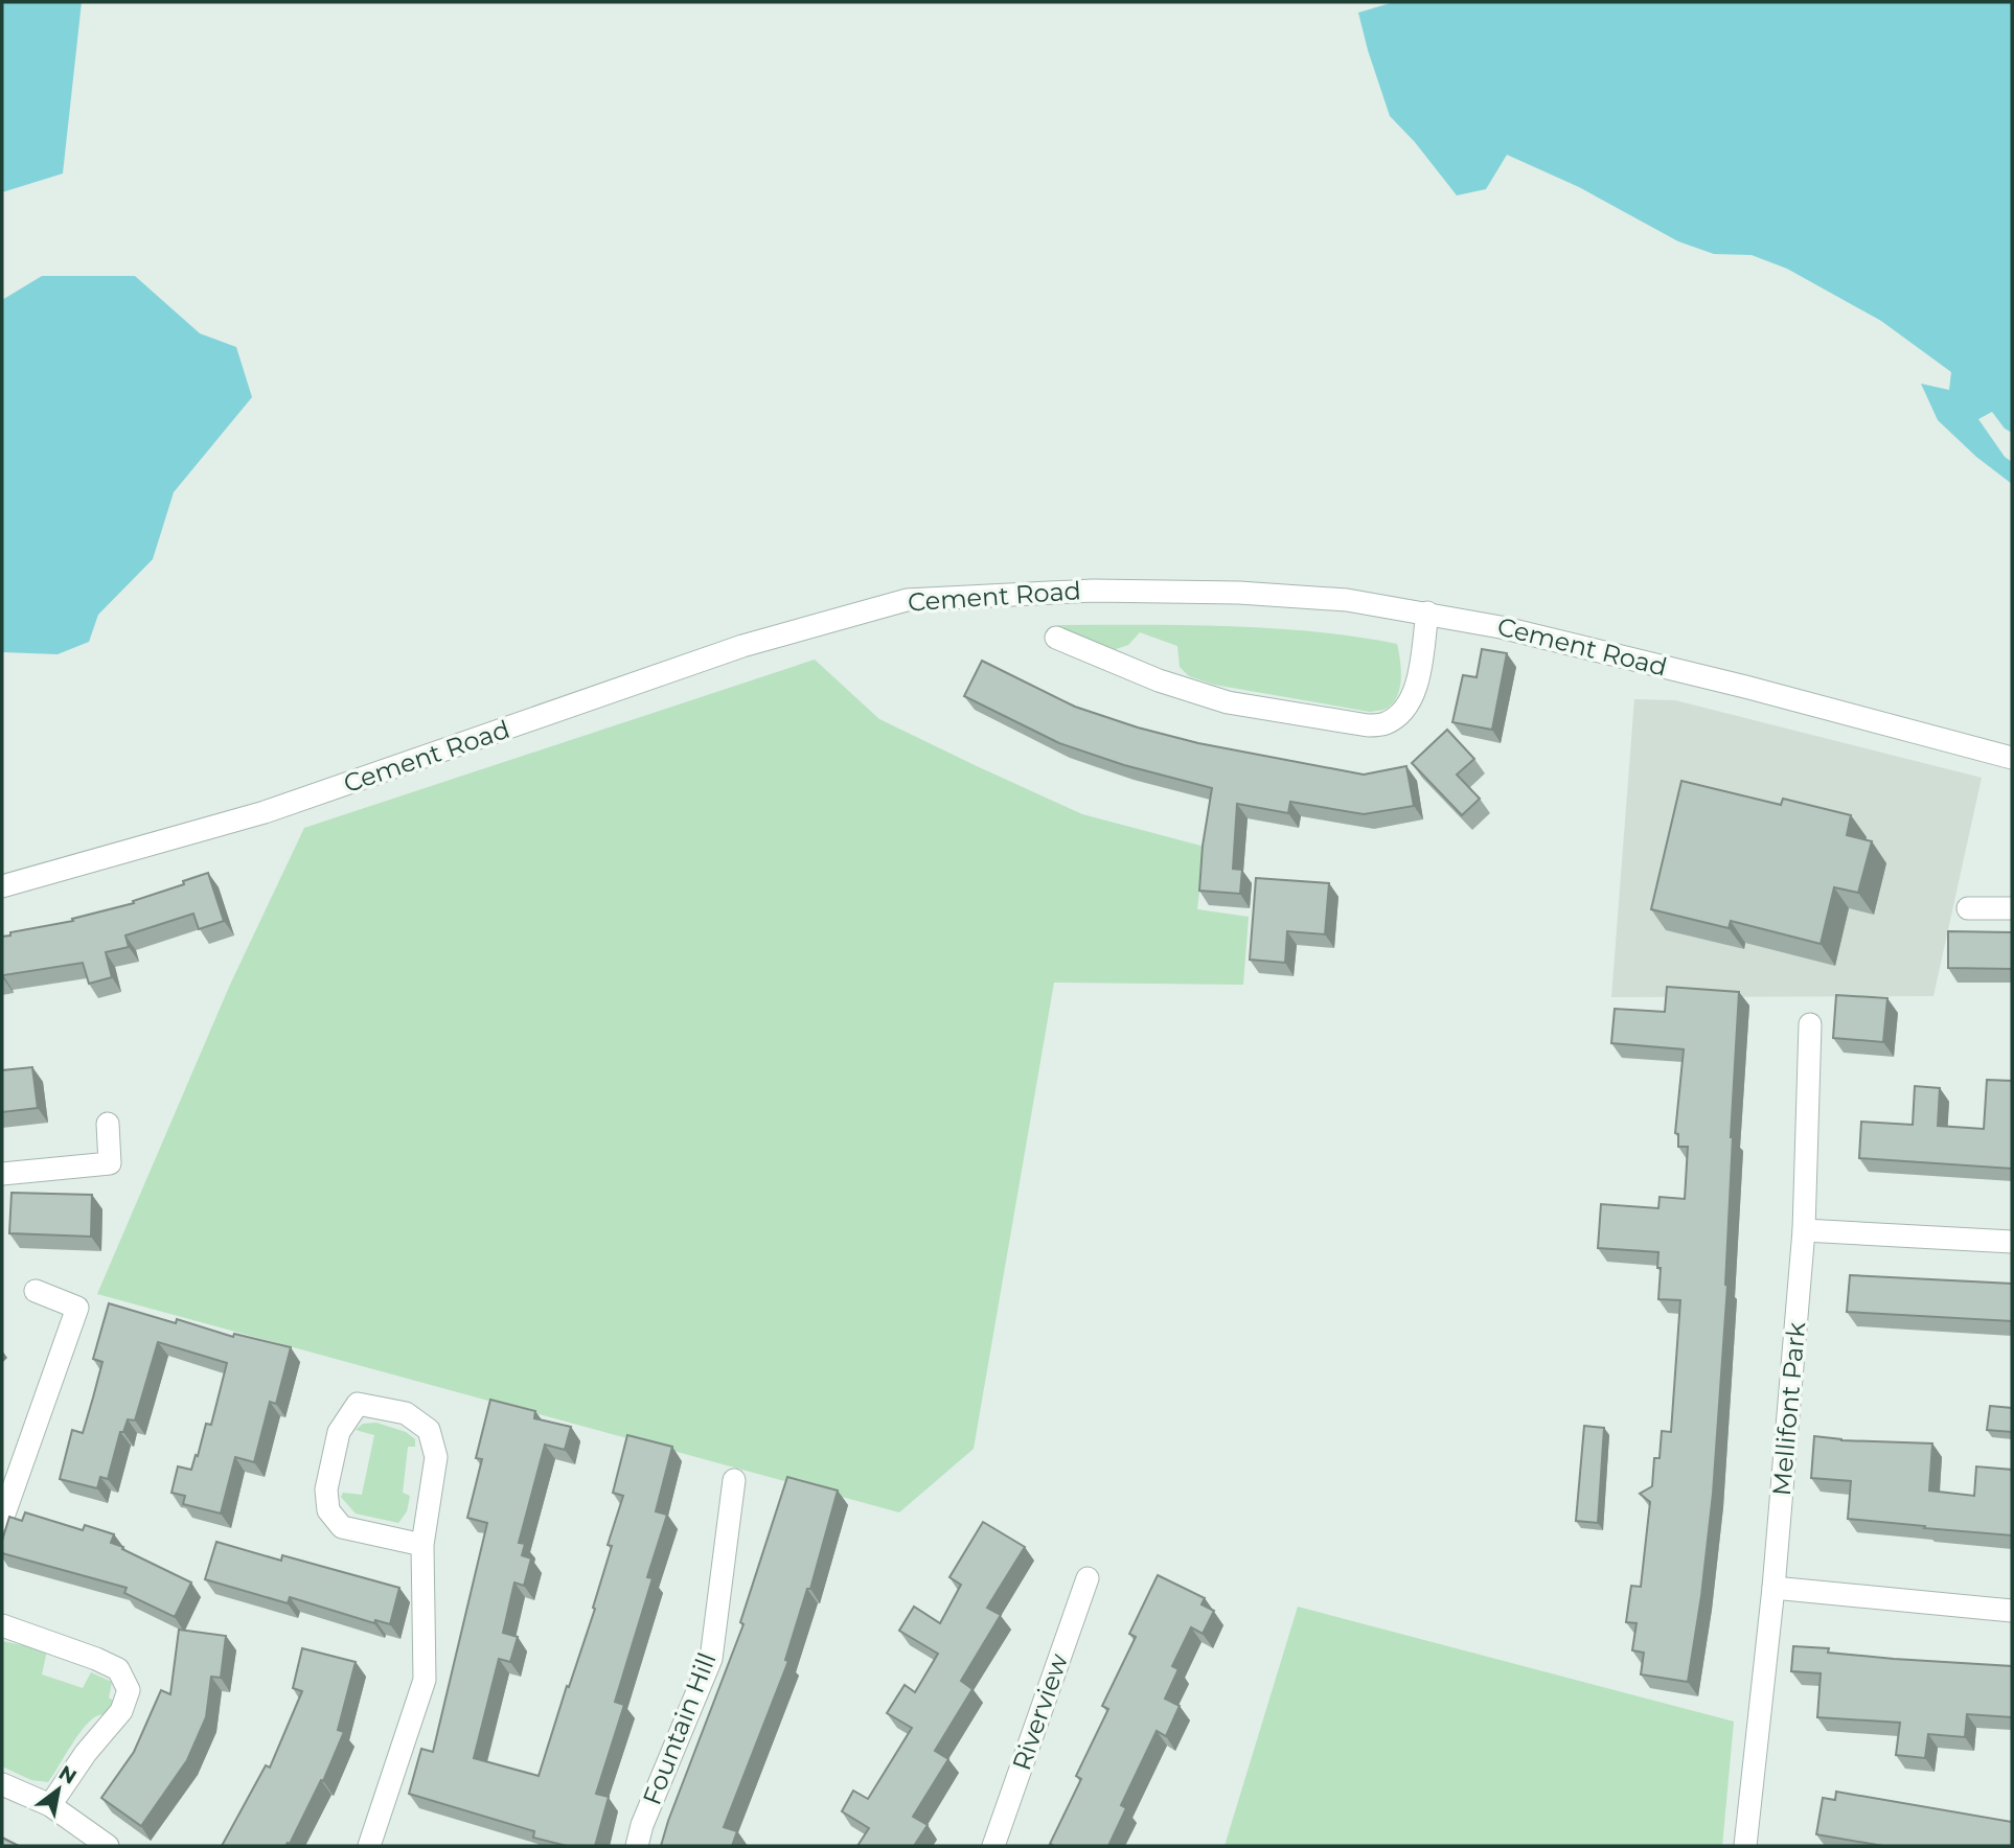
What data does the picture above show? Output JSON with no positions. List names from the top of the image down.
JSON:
{
  "streets": {
    "street": [
      "Cement Road",
      "Mellifont Park",
      "Riverview",
      "Fountain Hill"
    ]
  },
  "north": "top right"
}
